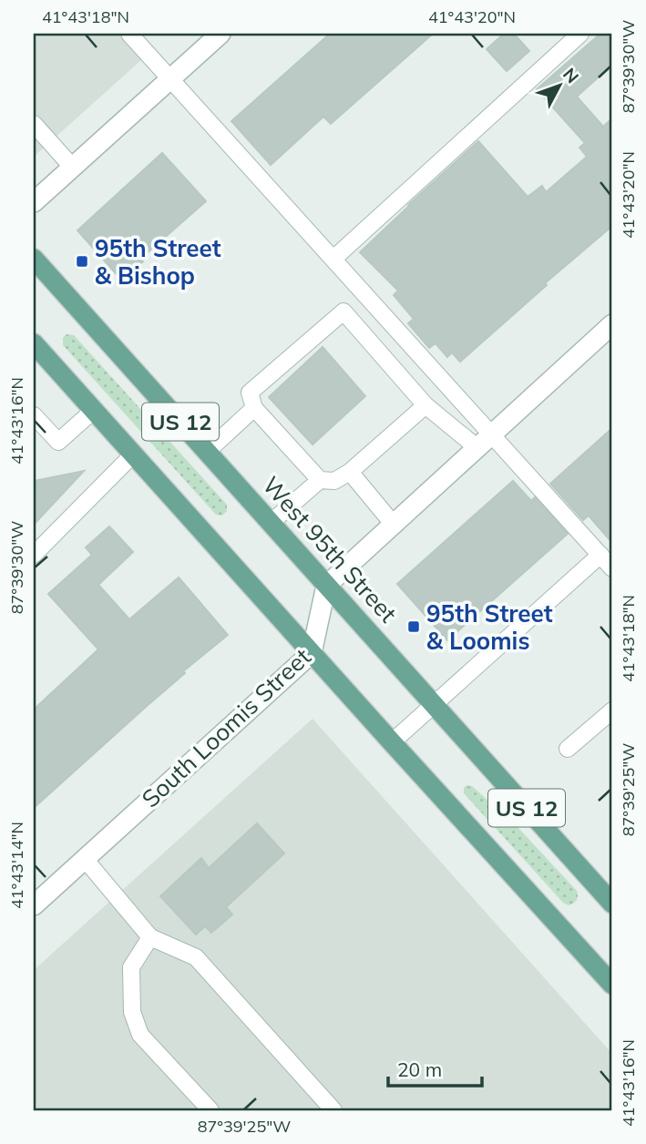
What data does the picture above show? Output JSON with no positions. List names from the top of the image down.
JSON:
{
  "streets": {
    "main road": ["US 12", "West 95th Street"],
    "street": ["South Loomis Street"]
  },
  "crossings": [
    ["US 12", "South Loomis Street"],
    ["West 95th Street", "South Loomis Street"]
  ],
  "places": {
    "transit": ["95th Street & Bishop", "95th Street & Loomis"]
  },
  "scale_bar": "20 m",
  "north": "top right",
  "coordinates": [
    "41°43'18\"N",
    "41°43'20\"N",
    "87°39'30\"W",
    "41°43'16\"N",
    "87°39'25\"W",
    "41°43'14\"N"
  ]
}
